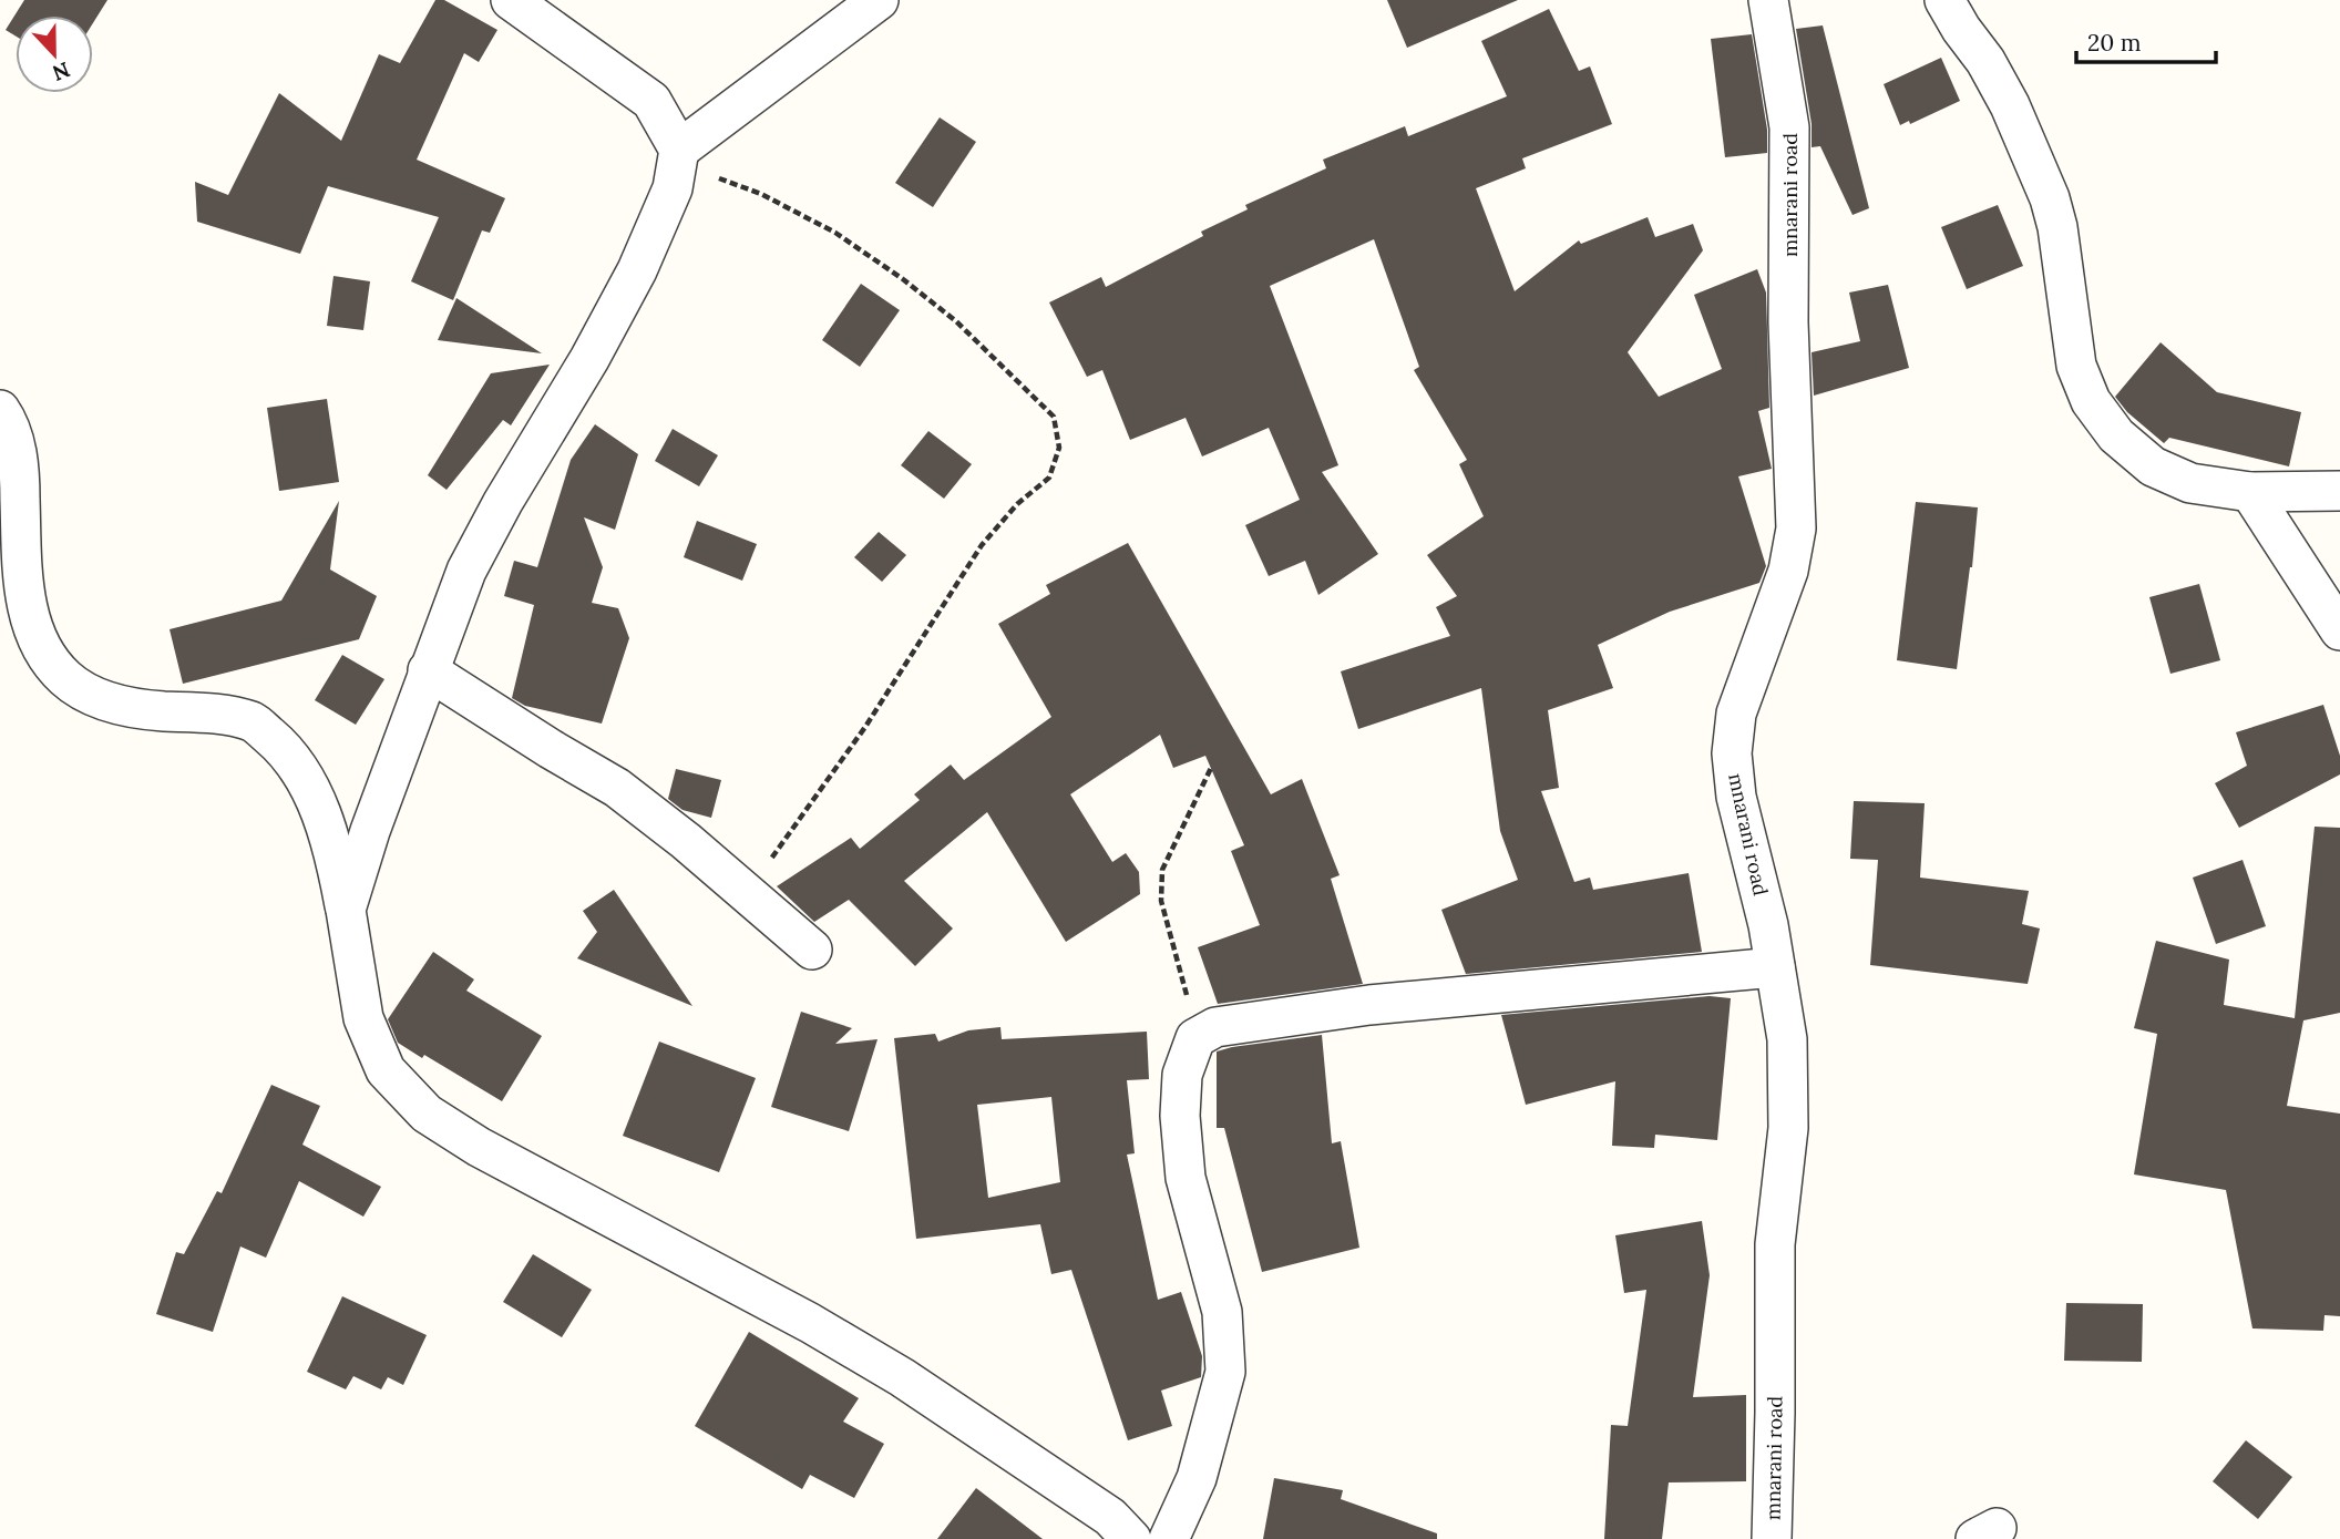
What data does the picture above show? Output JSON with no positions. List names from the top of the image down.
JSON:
{
  "streets": {
    "street": ["mnarani road"]
  },
  "scale_bar": "20 m",
  "north": "bottom"
}
